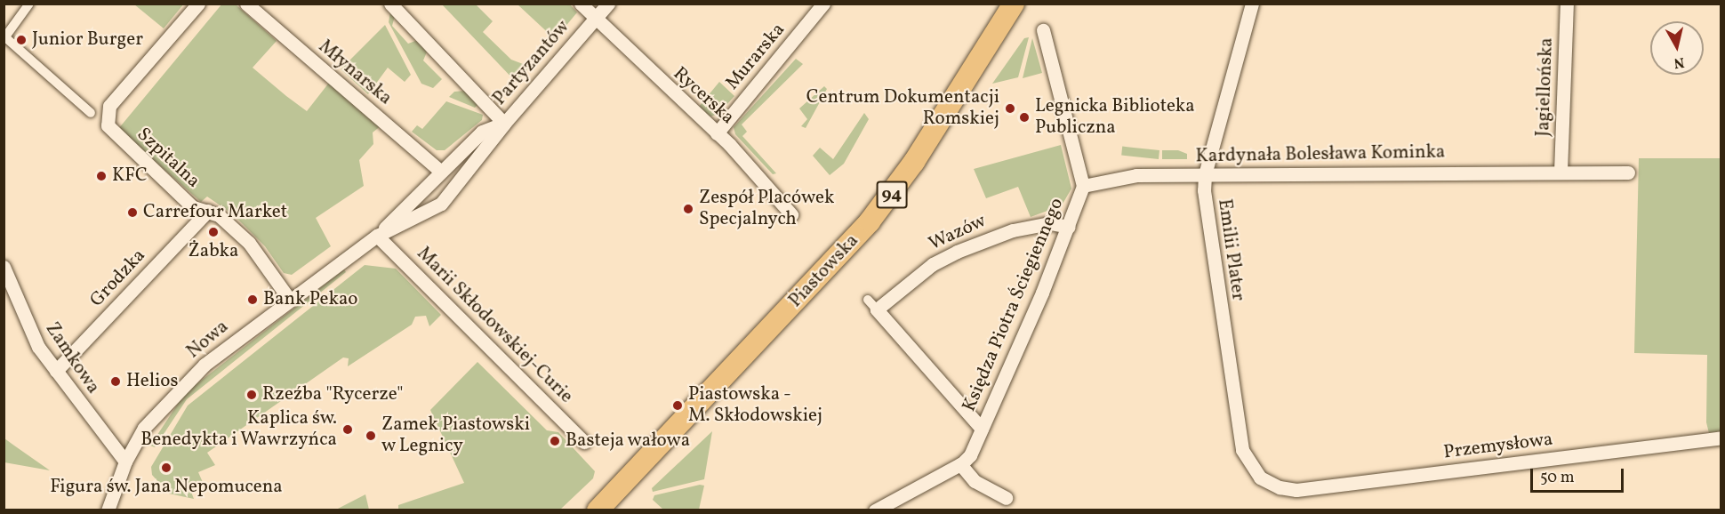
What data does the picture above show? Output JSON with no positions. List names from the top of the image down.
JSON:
{
  "streets": {
    "main road": ["94", "Piastowska"],
    "street": [
      "Murarska",
      "Partyzantów",
      "Młynarska",
      "Jagiellońska",
      "Rycerska",
      "Kardynała Bolesława Kominka",
      "Szpitalna",
      "Wazów",
      "Emilii Plater",
      "Grodzka",
      "Księdza Piotra Ściegiennego",
      "Marii Skłodowskiej-Curie",
      "Nowa",
      "Zamkowa",
      "Przemysłowa"
    ]
  },
  "crossings": [
    ["Murarska", "Rycerska"],
    ["Partyzantów", "Rycerska"],
    ["Partyzantów", "Marii Skłodowskiej-Curie"],
    ["Partyzantów", "Nowa"],
    ["Jagiellońska", "Kardynała Bolesława Kominka"],
    ["Kardynała Bolesława Kominka", "Emilii Plater"],
    ["Kardynała Bolesława Kominka", "Księdza Piotra Ściegiennego"],
    ["Szpitalna", "Grodzka"],
    ["Szpitalna", "Nowa"],
    ["Wazów", "Księdza Piotra Ściegiennego"],
    ["Emilii Plater", "Przemysłowa"],
    ["Grodzka", "Zamkowa"],
    ["Marii Skłodowskiej-Curie", "Nowa"],
    ["Nowa", "Zamkowa"]
  ],
  "places": [
    "Junior Burger",
    "Centrum Dokumentacji Romskiej",
    "Legnicka Biblioteka Publiczna",
    "KFC",
    "Zespół Placówek Specjalnych",
    "Carrefour Market",
    "Żabka",
    "Bank Pekao",
    "Helios",
    "Rzeźba \"Rycerze\"",
    "Piastowska - M. Skłodowskiej",
    "Kaplica św. Benedykta i Wawrzyńca",
    "Zamek Piastowski w Legnicy",
    "Basteja wałowa",
    "Figura św. Jana Nepomucena"
  ],
  "scale_bar": "50 m",
  "north": "bottom"
}
